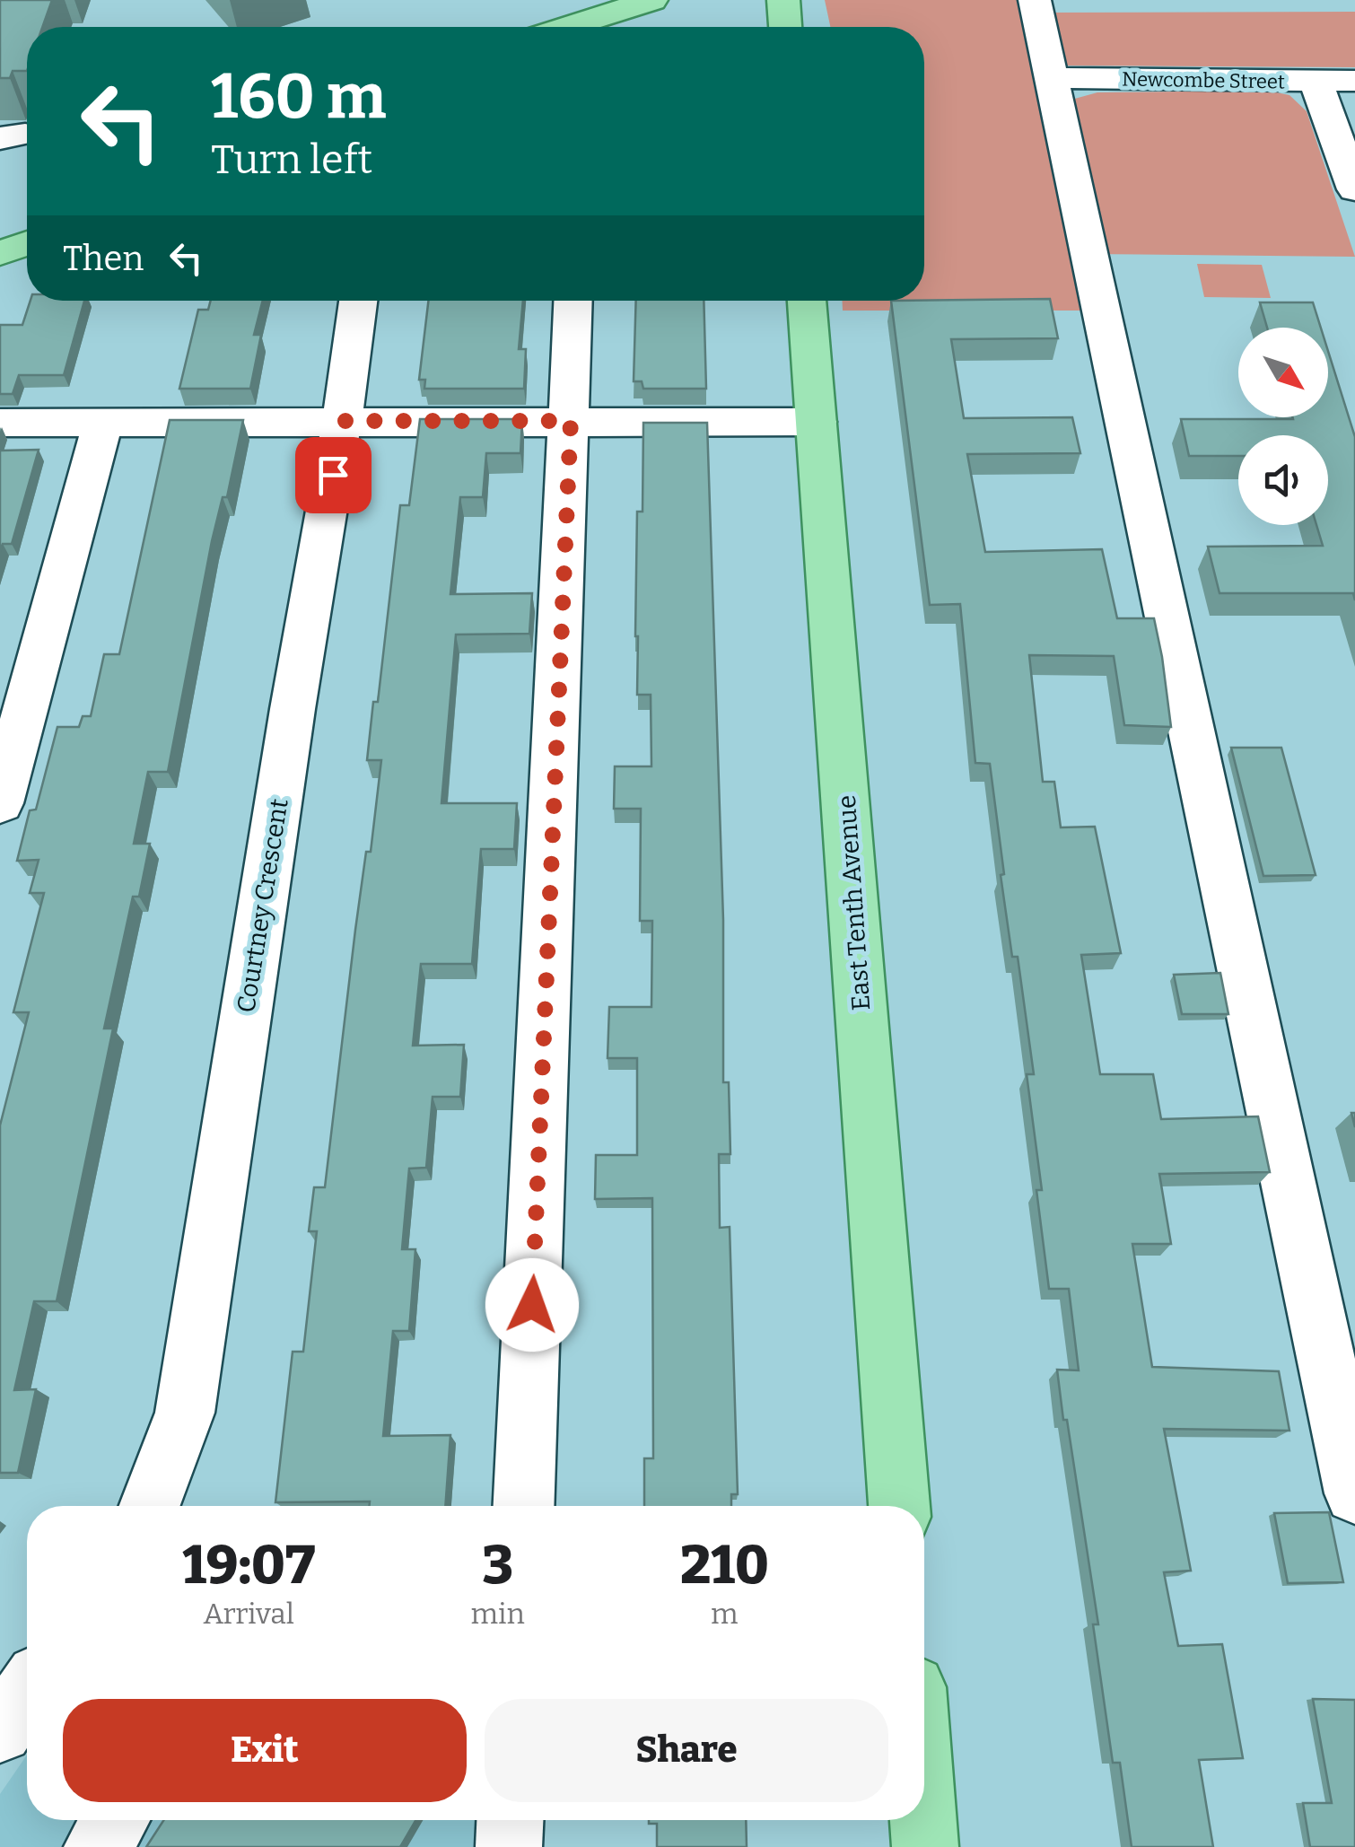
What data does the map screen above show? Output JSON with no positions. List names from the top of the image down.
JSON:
{
  "streets": {
    "main road": ["East Tenth Avenue"],
    "street": ["Newcombe Street", "Courtney Crescent"]
  },
  "north": "bottom right",
  "page": {
    "turn": ["160 m", "Turn left"],
    "then": "Then",
    "eta": [
      "19:07",
      "Arrival",
      "3",
      "min",
      "210",
      "m"
    ],
    "buttons": ["Exit", "Share"]
  }
}
